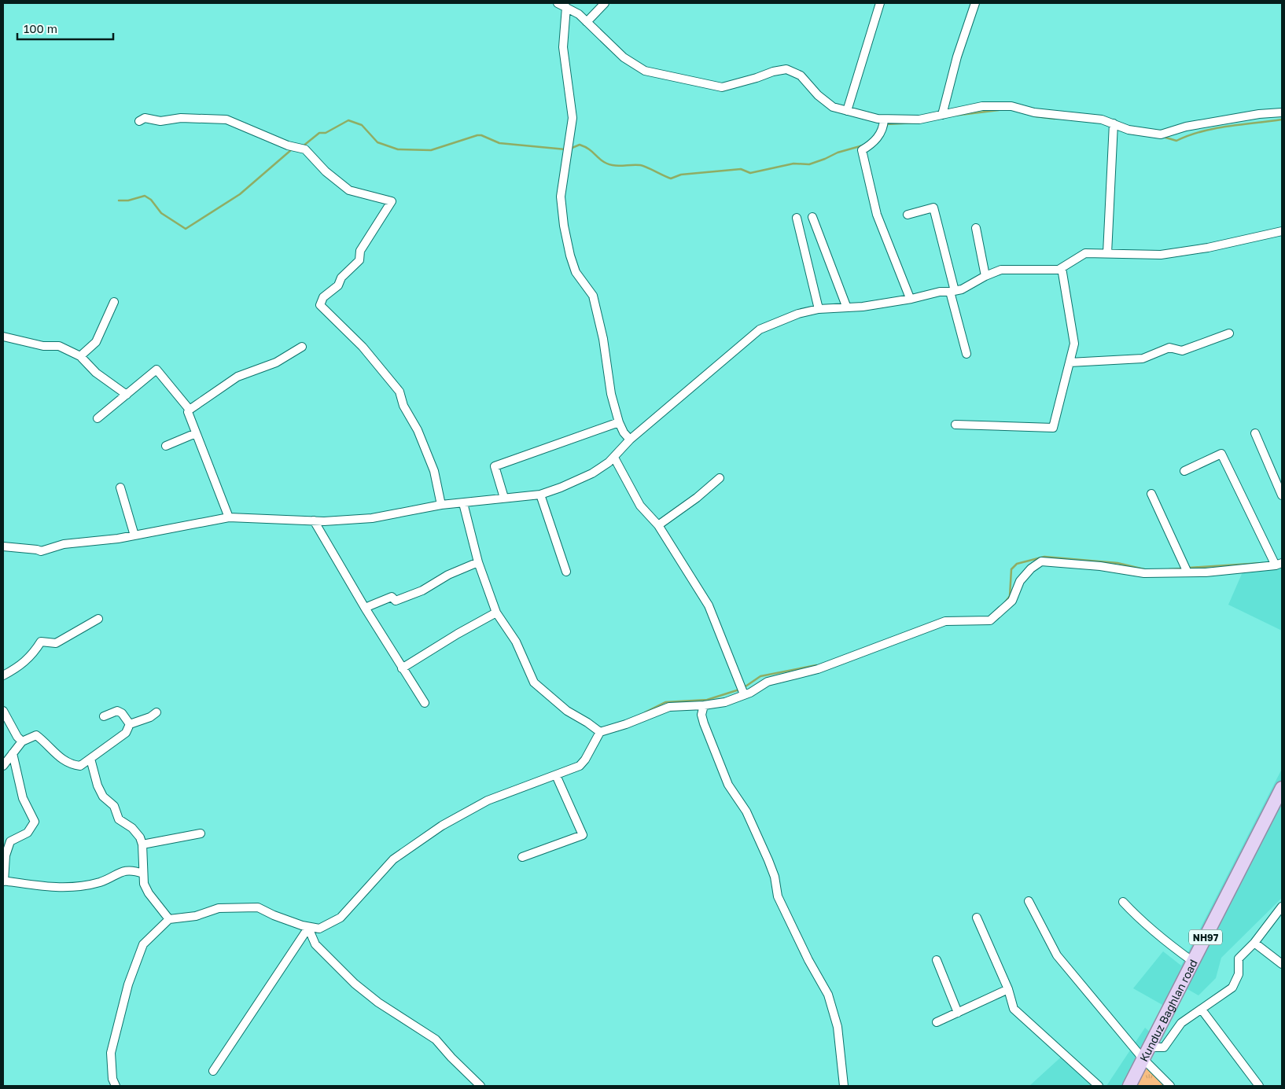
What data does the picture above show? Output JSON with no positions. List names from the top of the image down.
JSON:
{
  "streets": {
    "highway": ["NH97", "Kunduz Baghlan road"]
  },
  "scale_bar": "100 m"
}
